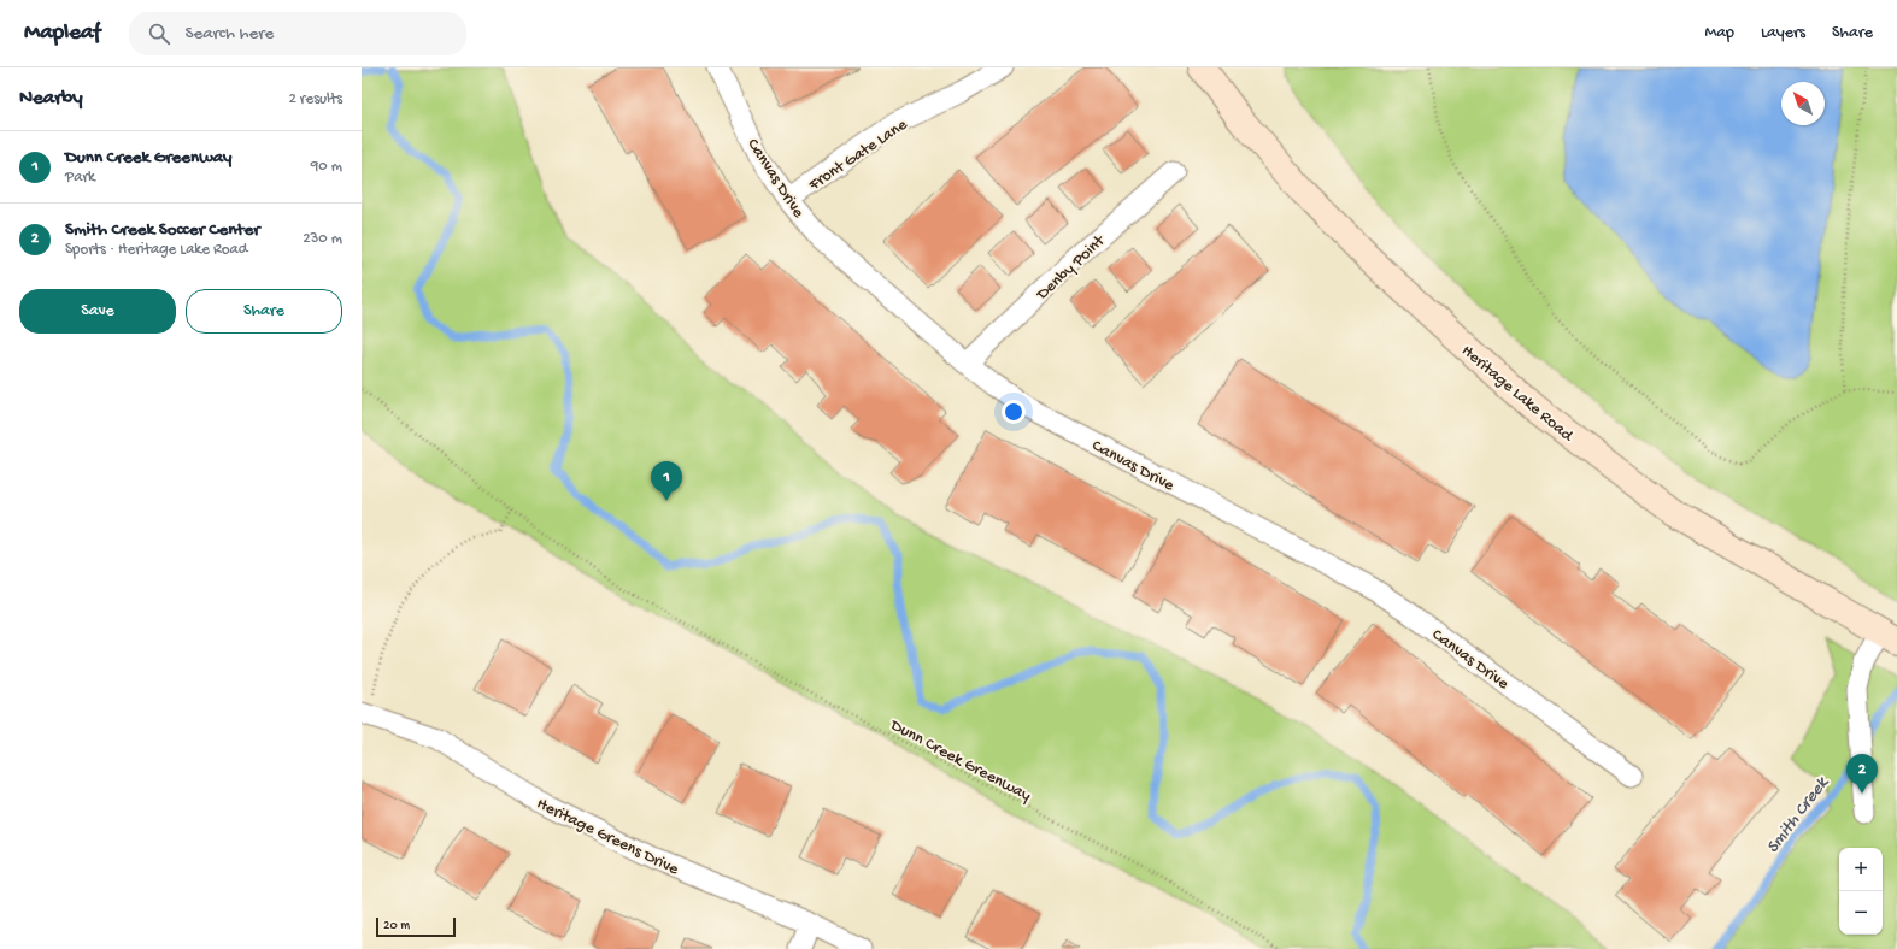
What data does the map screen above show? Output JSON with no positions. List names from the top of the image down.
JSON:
{
  "streets": {
    "main road": ["Heritage Lake Road"],
    "street": [
      "Front Gate Lane",
      "Canvas Drive",
      "Denby Point",
      "Heritage Greens Drive"
    ],
    "path": ["Dunn Creek Greenway"]
  },
  "crossings": [
    ["Front Gate Lane", "Canvas Drive"],
    ["Canvas Drive", "Denby Point"]
  ],
  "water": ["Smith Creek"],
  "scale_bar": "20 m",
  "north": "top left",
  "page": {
    "header": "Mapleaf",
    "search": "Search here",
    "nav": ["Map", "Layers", "Share"],
    "heading": ["Nearby", "2 results"],
    "list": [
      {
        "mark": "1",
        "name": "Dunn Creek Greenway",
        "note": "Park",
        "value": "90 m"
      },
      {
        "mark": "2",
        "name": "Smith Creek Soccer Center",
        "note": "Sports · Heritage Lake Road",
        "value": "230 m"
      }
    ],
    "buttons": ["Save", "Share"],
    "pins": ["1", "2"],
    "map_buttons": ["+", "−"],
    "scale": "20 m"
  }
}
